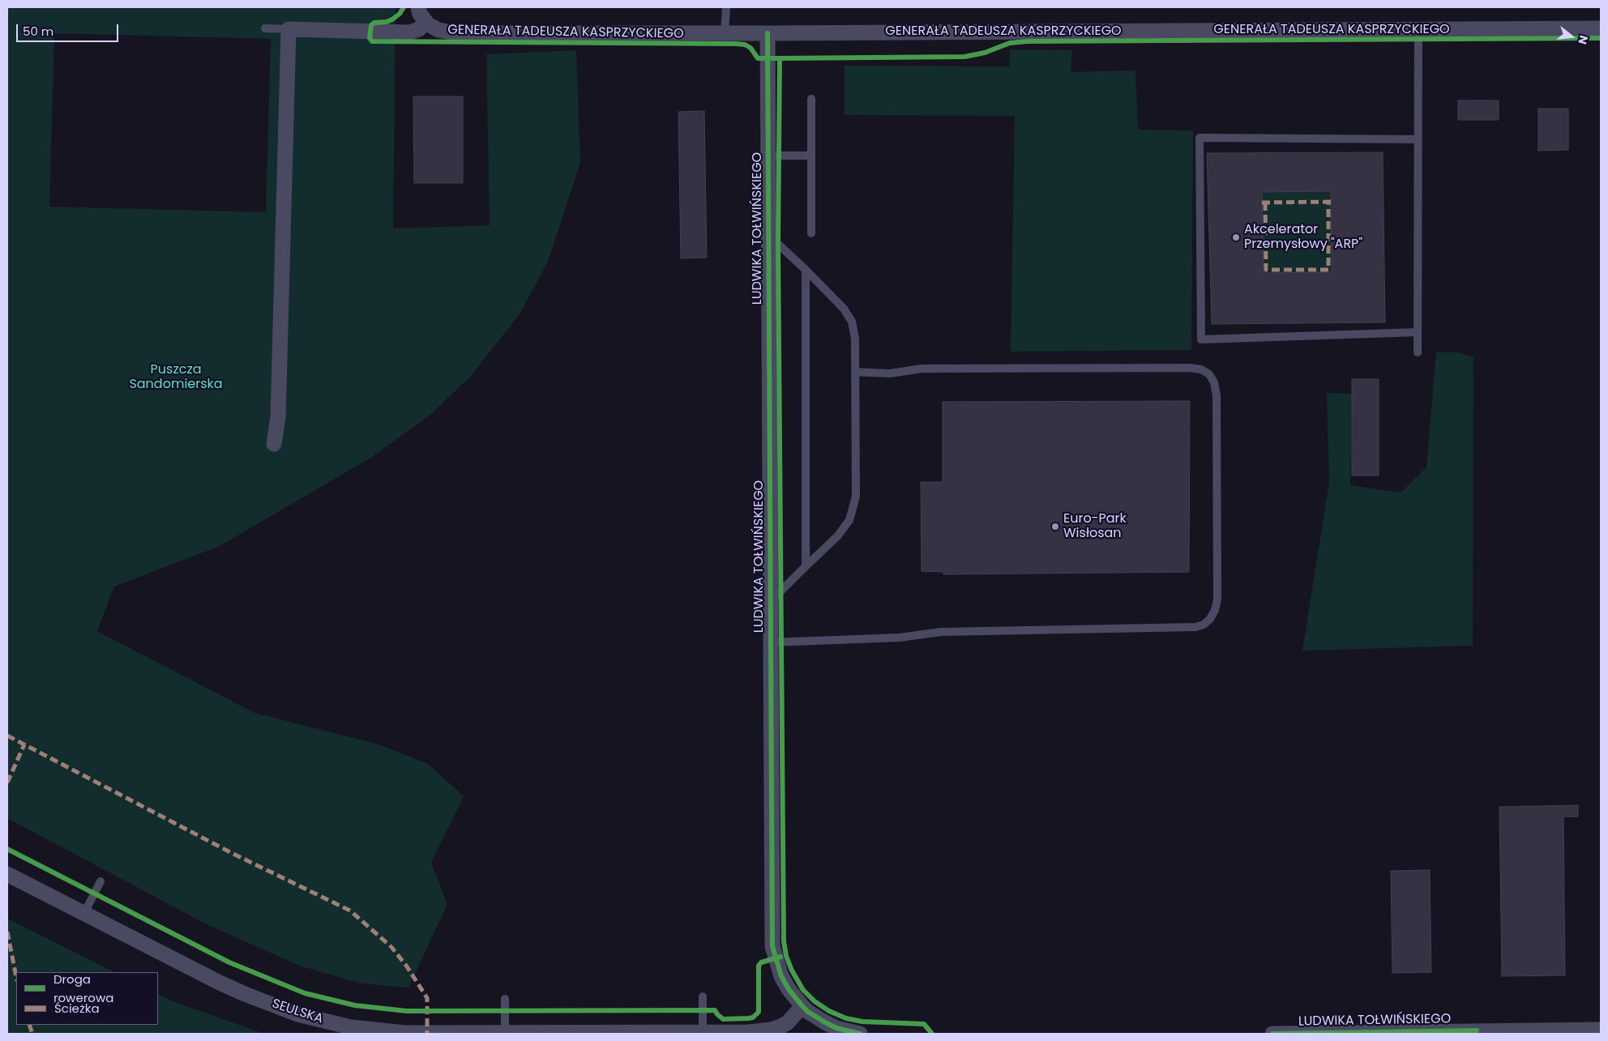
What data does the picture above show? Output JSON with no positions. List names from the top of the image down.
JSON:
{
  "streets": {
    "street": ["GENERAŁA TADEUSZA KASPRZYCKIEGO", "LUDWIKA TOŁWIŃSKIEGO", "SEULSKA"]
  },
  "crossings": [
    ["GENERAŁA TADEUSZA KASPRZYCKIEGO", "LUDWIKA TOŁWIŃSKIEGO"],
    ["LUDWIKA TOŁWIŃSKIEGO", "SEULSKA"]
  ],
  "parks": ["Puszcza Sandomierska"],
  "places": ["Akcelerator Przemysłowy \"ARP\"", "Euro-Park Wisłosan"],
  "legend": ["Droga rowerowa", "Ścieżka"],
  "scale_bar": "50 m",
  "north": "right"
}
